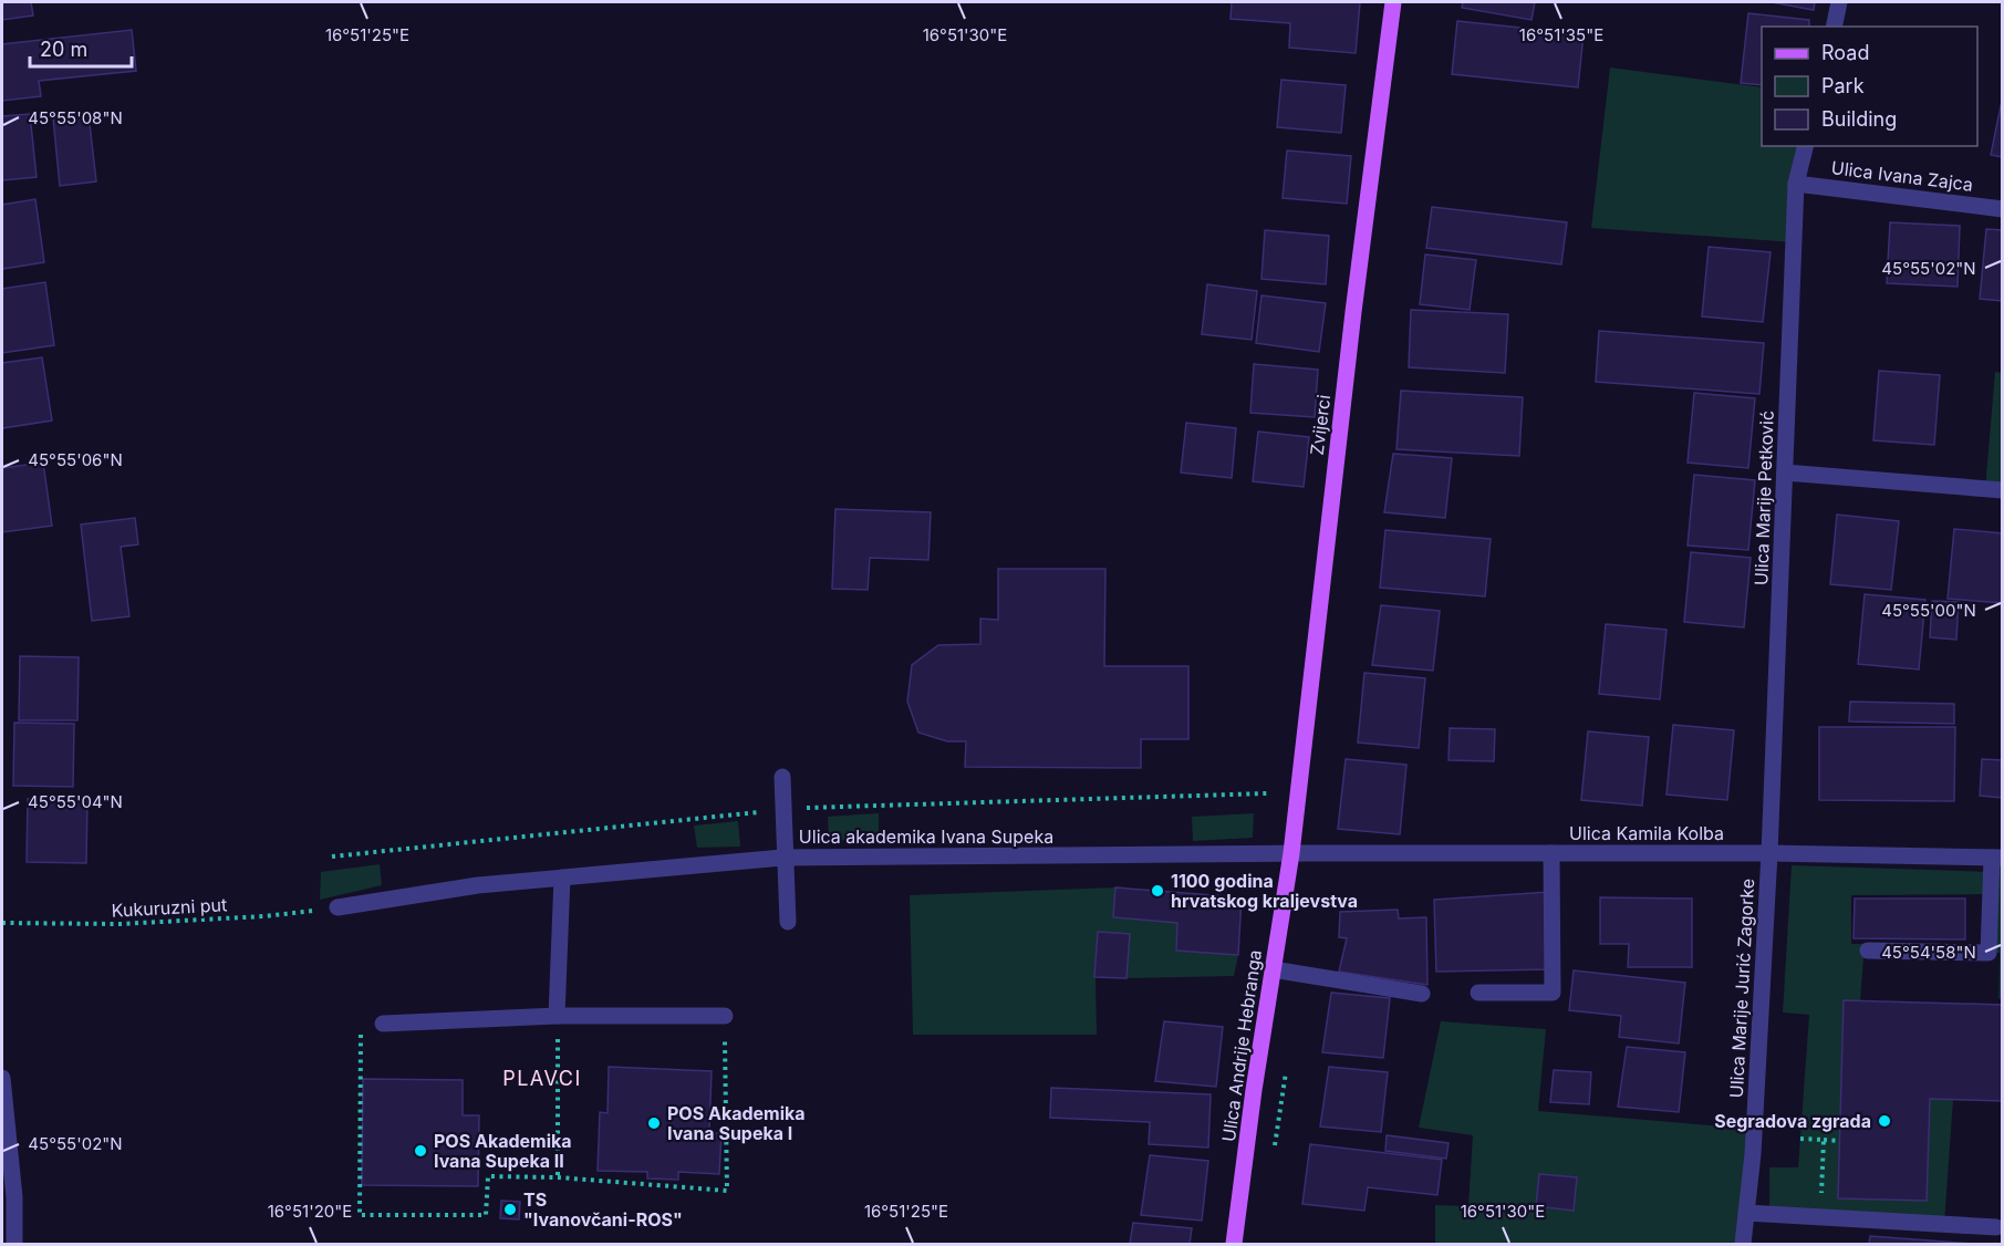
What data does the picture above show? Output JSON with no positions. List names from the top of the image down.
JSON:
{
  "streets": {
    "main road": ["Zvijerci", "Ulica Andrije Hebranga"],
    "street": [
      "Ulica Ivana Zajca",
      "Ulica Marije Petković",
      "Ulica Kamila Kolba",
      "Ulica akademika Ivana Supeka",
      "Ulica Marije Jurić Zagorke"
    ],
    "path": ["Kukuruzni put"]
  },
  "crossings": [
    ["Ulica Ivana Zajca", "Ulica Marije Petković"],
    ["Zvijerci", "Ulica Kamila Kolba"],
    ["Zvijerci", "Ulica akademika Ivana Supeka"],
    ["Zvijerci", "Ulica Andrije Hebranga"],
    ["Ulica Marije Petković", "Ulica Kamila Kolba"],
    ["Ulica Marije Petković", "Ulica Marije Jurić Zagorke"],
    ["Ulica Kamila Kolba", "Ulica akademika Ivana Supeka"],
    ["Ulica Kamila Kolba", "Ulica Marije Jurić Zagorke"],
    ["Ulica Kamila Kolba", "Ulica Andrije Hebranga"],
    ["Ulica akademika Ivana Supeka", "Kukuruzni put"],
    ["Ulica akademika Ivana Supeka", "Ulica Andrije Hebranga"]
  ],
  "districts": ["PLAVCI"],
  "places": [
    "1100 godina hrvatskog kraljevstva",
    "Segradova zgrada",
    "POS Akademika Ivana Supeka I",
    "POS Akademika Ivana Supeka II",
    "TS \"Ivanovčani-ROS\""
  ],
  "legend": ["Road", "Park", "Building"],
  "scale_bar": "20 m",
  "coordinates": [
    "16°51'25\"E",
    "16°51'30\"E",
    "16°51'35\"E",
    "45°55'08\"N",
    "45°55'02\"N",
    "45°55'06\"N",
    "45°55'00\"N",
    "45°55'04\"N",
    "45°54'58\"N",
    "16°51'20\"E"
  ]
}
